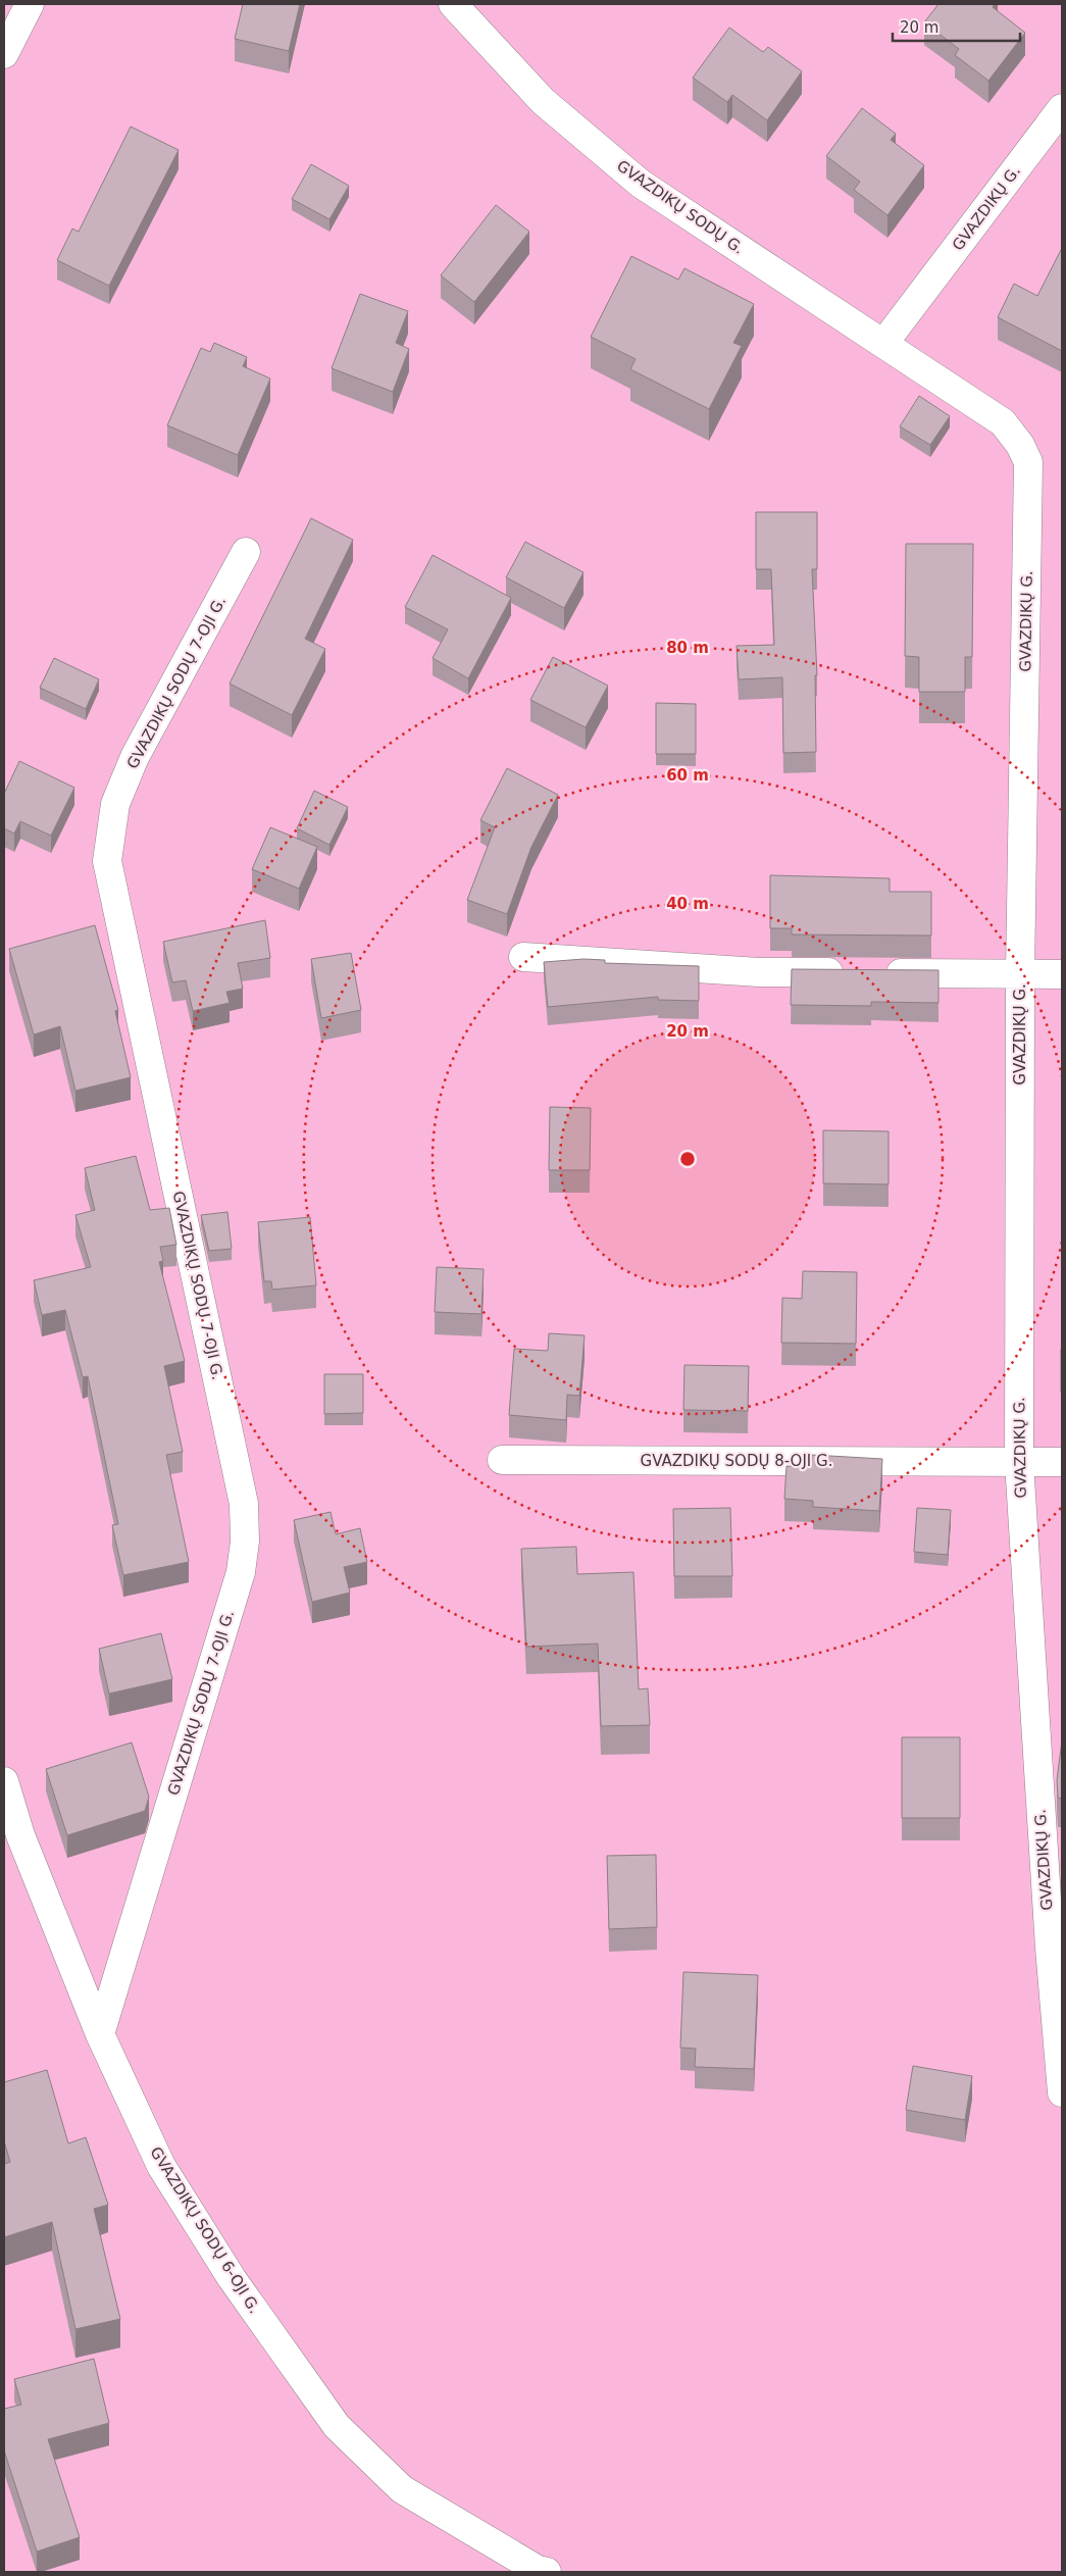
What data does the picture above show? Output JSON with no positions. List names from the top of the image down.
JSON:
{
  "streets": {
    "street": [
      "GVAZDIKŲ SODŲ G.",
      "GVAZDIKŲ G.",
      "GVAZDIKŲ SODŲ 7-OJI G.",
      "GVAZDIKŲ SODŲ 8-OJI G.",
      "GVAZDIKŲ SODŲ 6-OJI G."
    ]
  },
  "crossings": [
    ["GVAZDIKŲ SODŲ G.", "GVAZDIKŲ G."],
    ["GVAZDIKŲ G.", "GVAZDIKŲ SODŲ 8-OJI G."],
    ["GVAZDIKŲ SODŲ 7-OJI G.", "GVAZDIKŲ SODŲ 6-OJI G."]
  ],
  "scale_bar": "20 m",
  "rings": [
    "80 m",
    "60 m",
    "40 m",
    "20 m"
  ]
}
